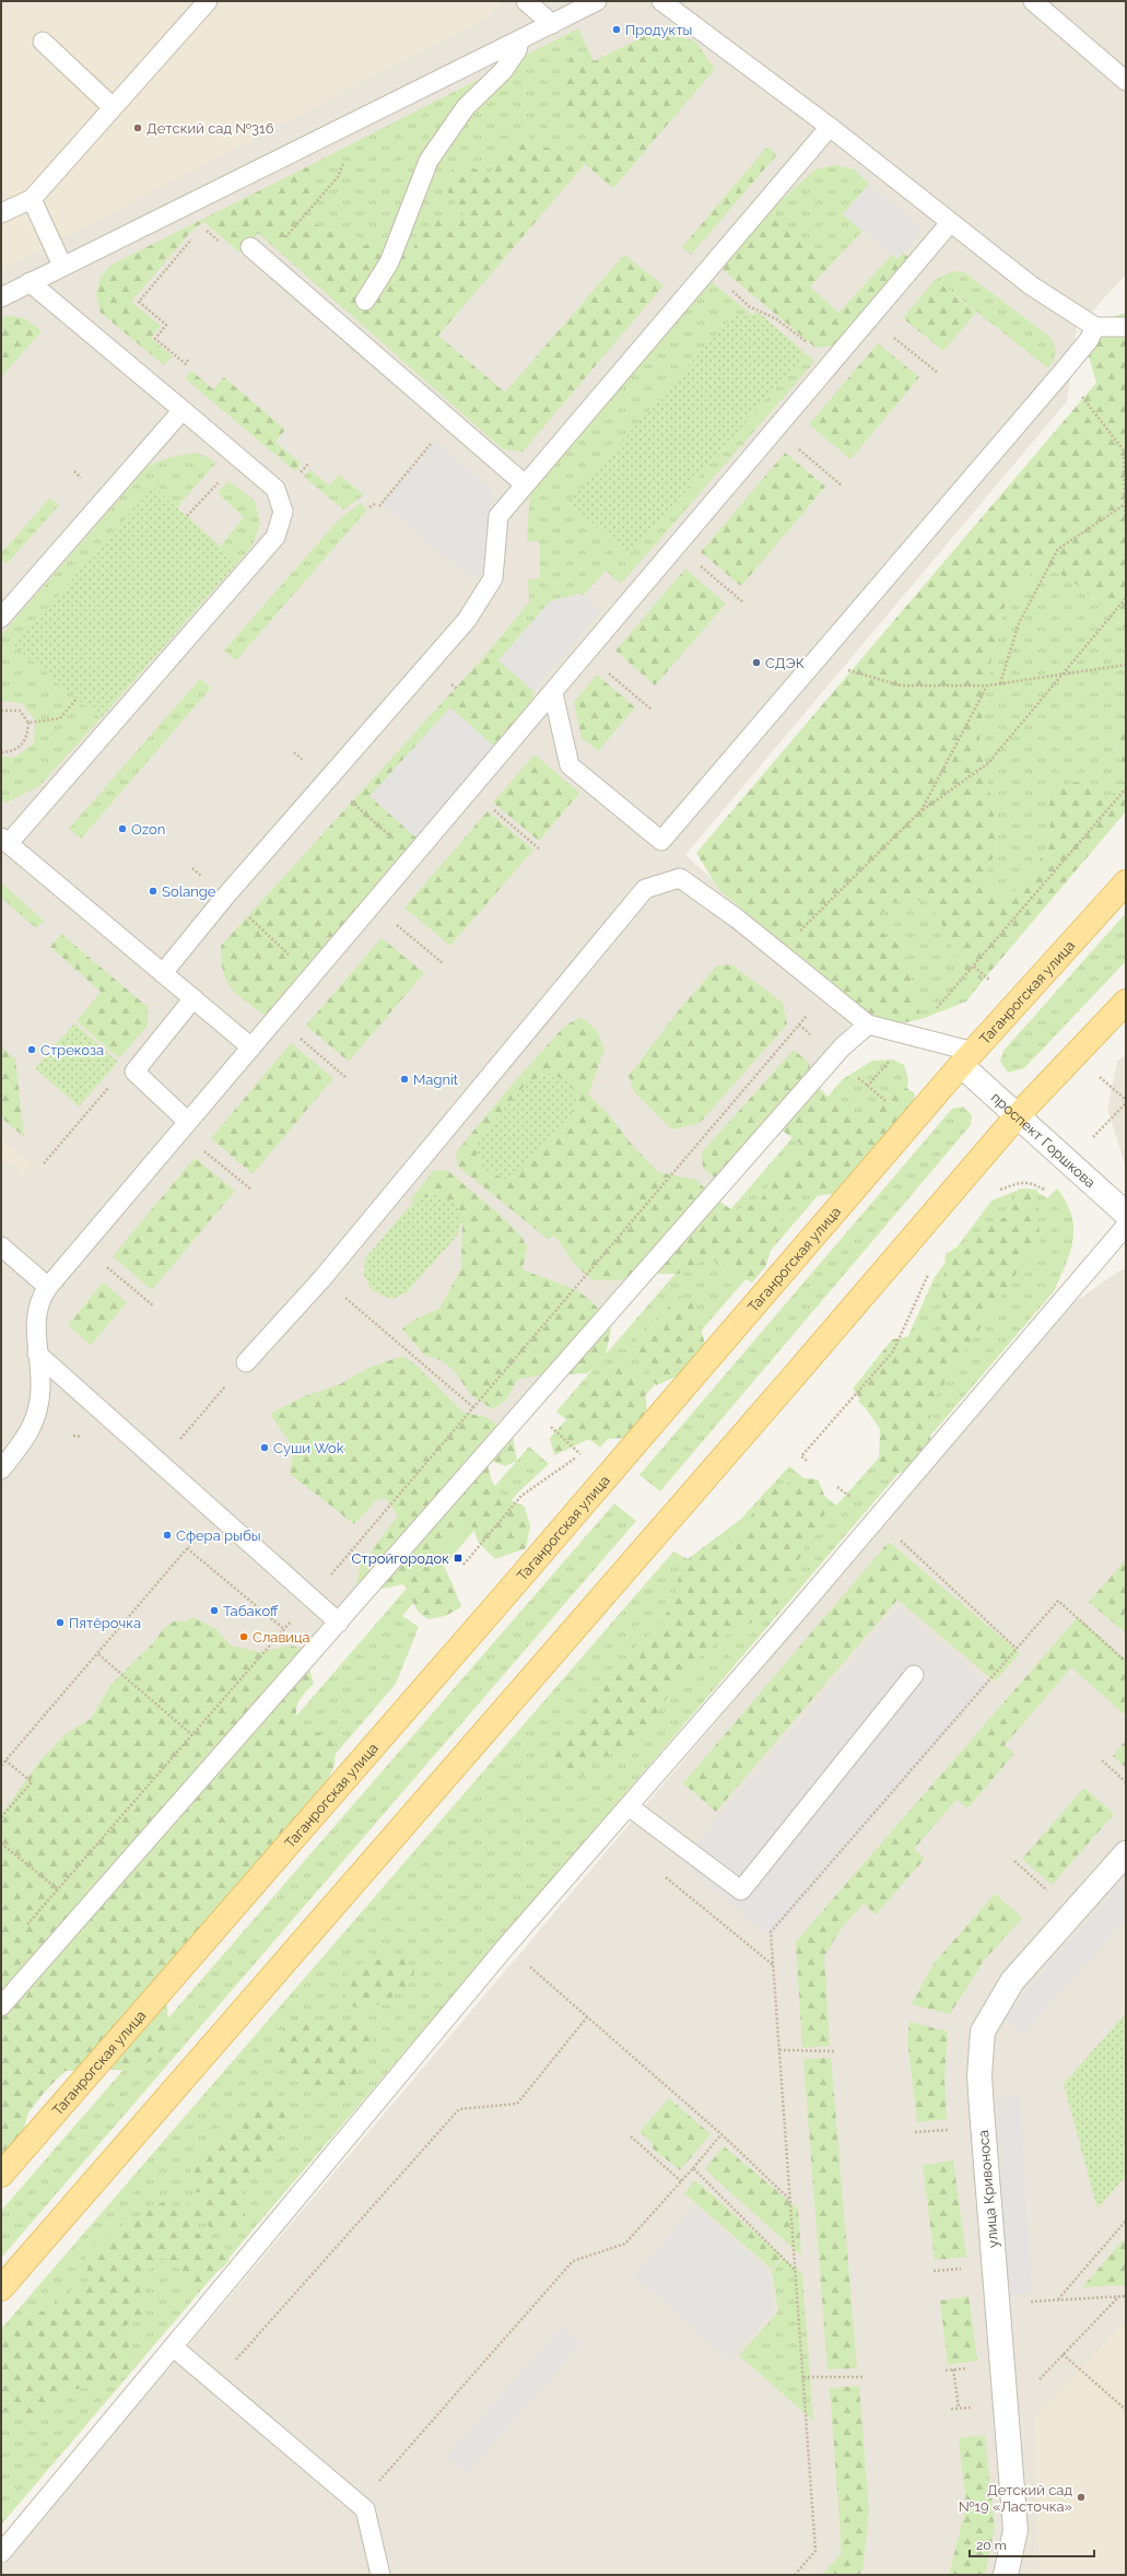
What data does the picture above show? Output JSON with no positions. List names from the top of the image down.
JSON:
{
  "streets": {
    "main road": ["Таганрогская улица"],
    "street": ["проспект Горшкова", "улица Кривоноса"]
  },
  "crossings": [
    ["Таганрогская улица", "проспект Горшкова"]
  ],
  "places": {
    "other": [
      "Продукты",
      "Детский сад №316",
      "СДЭК",
      "Ozon",
      "Solange",
      "Стрекоза",
      "Magnit",
      "Суши Wok",
      "Сфера рыбы",
      "Табакoff",
      "Пятёрочка",
      "Славица",
      "Детский сад №19 «Ласточка»"
    ],
    "transit": ["Стройгородок"]
  },
  "scale_bar": "20 m"
}
